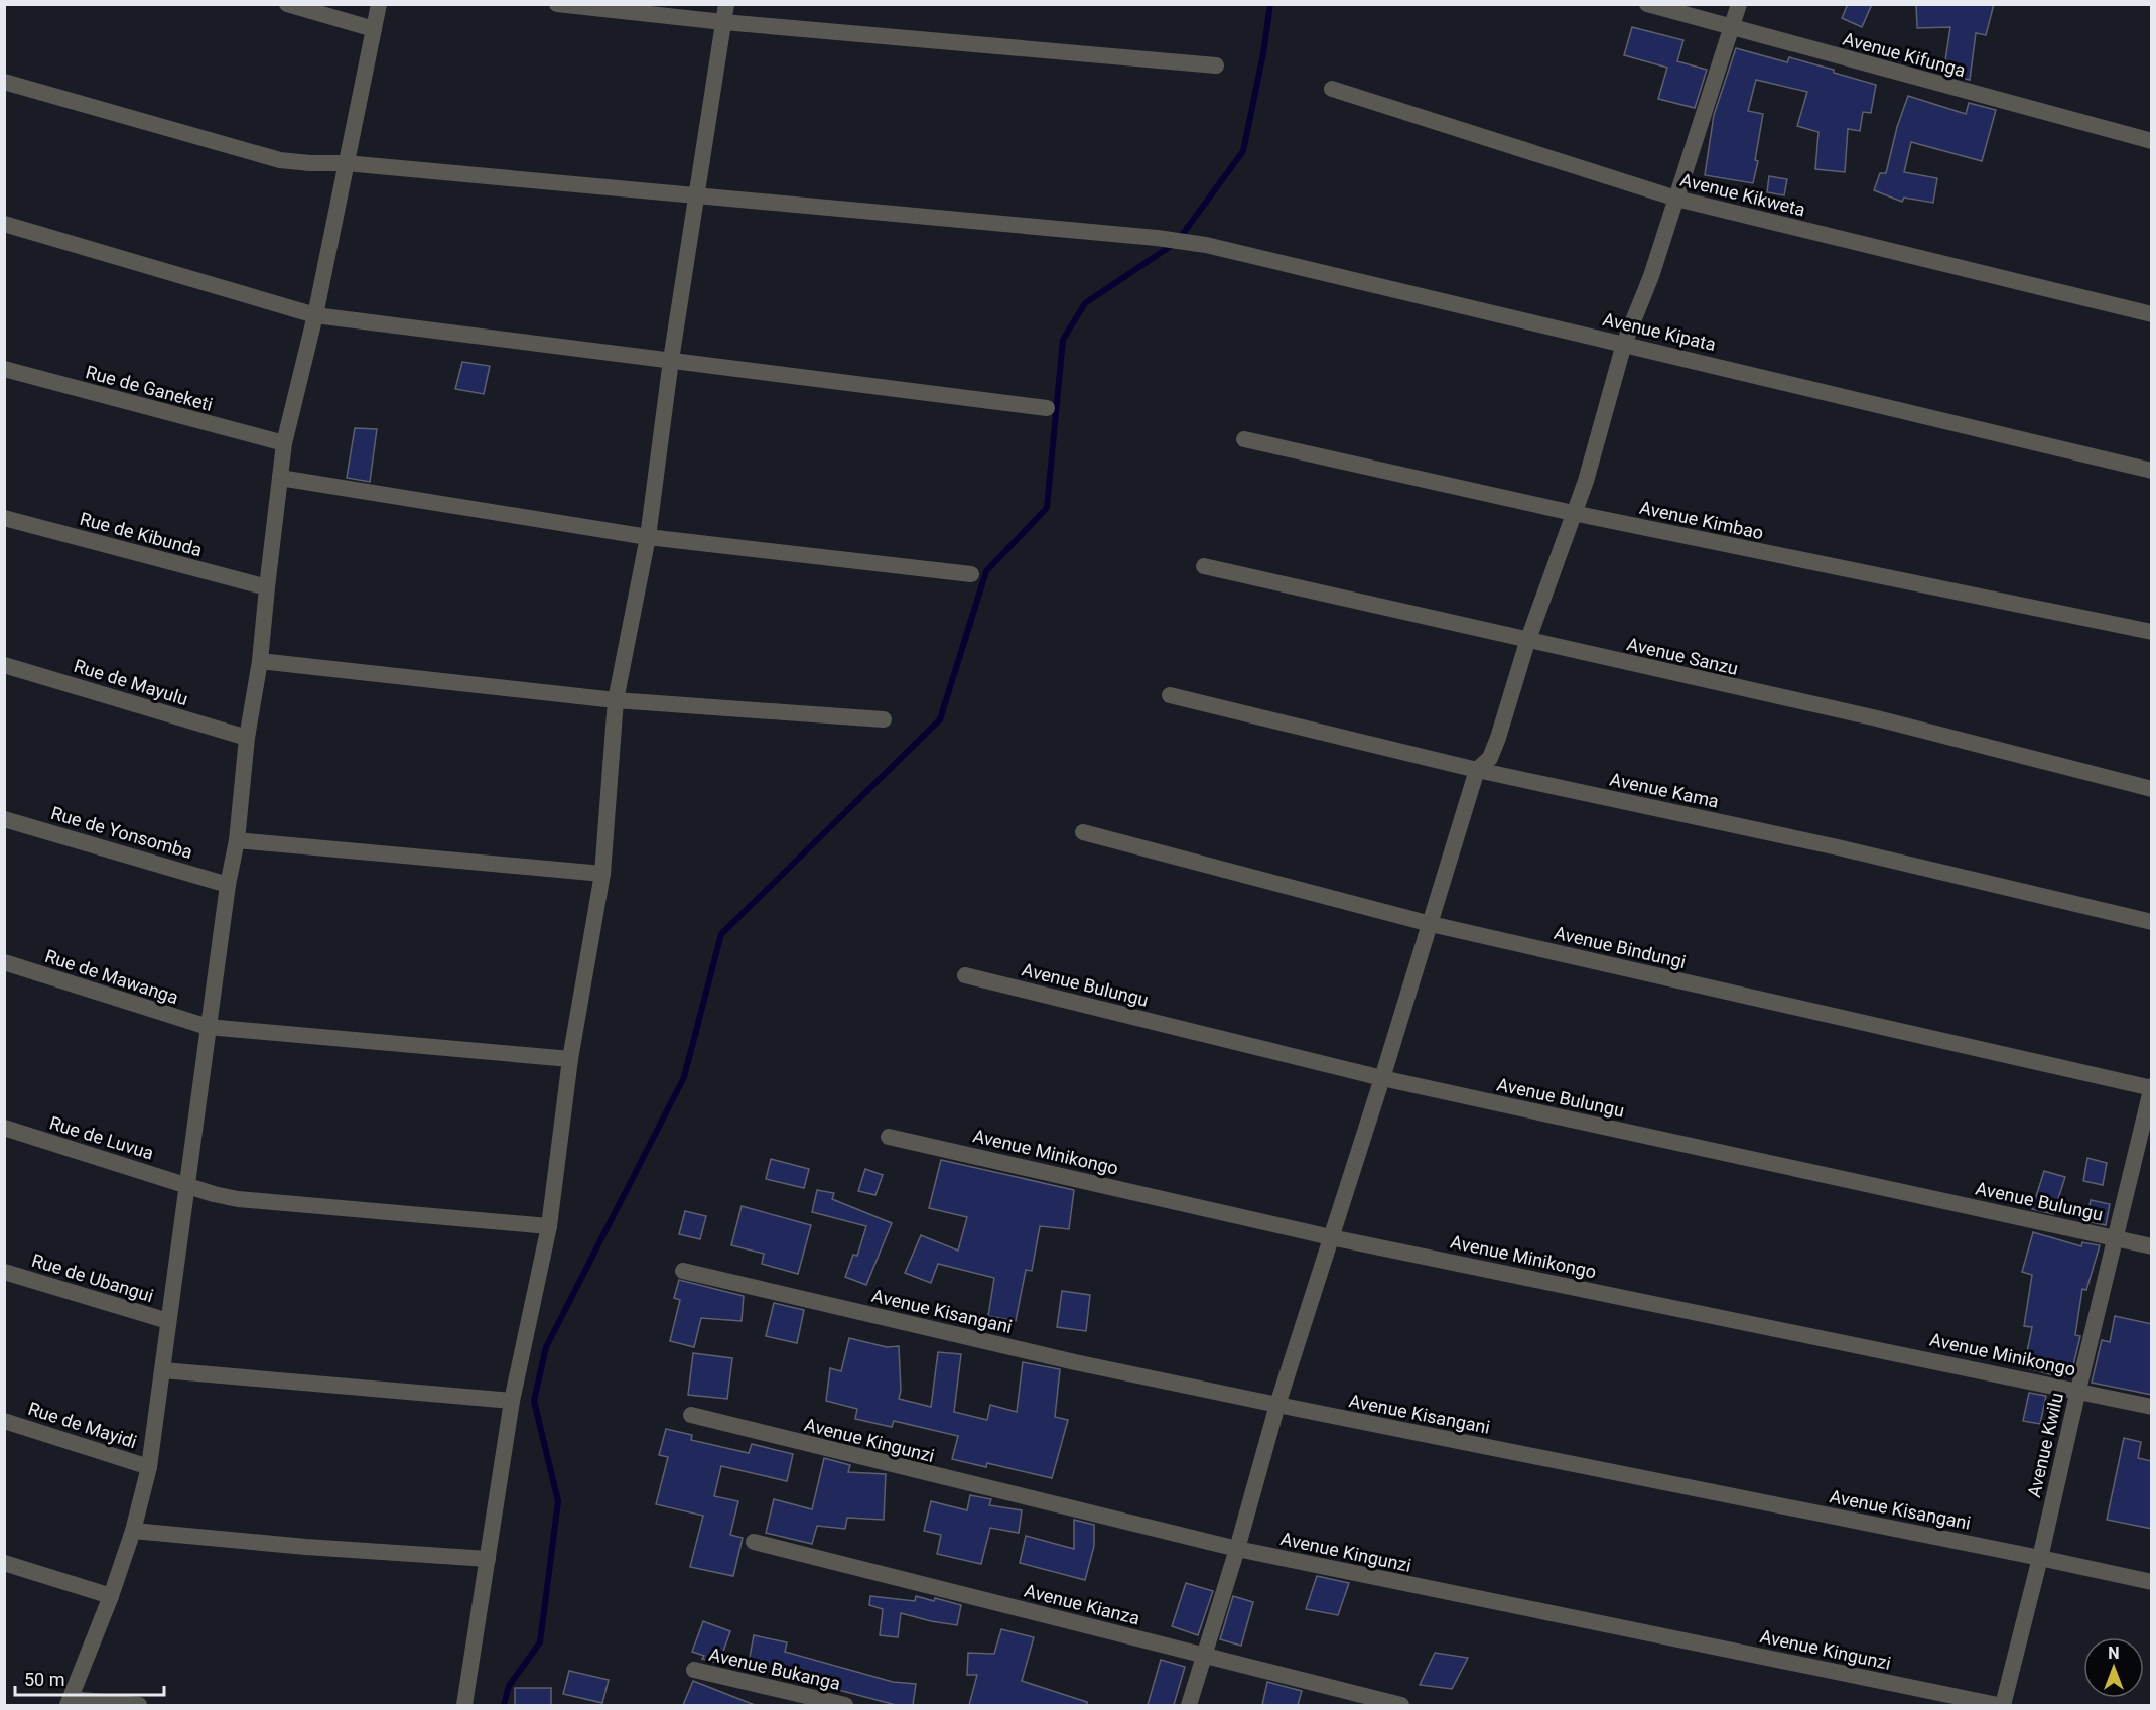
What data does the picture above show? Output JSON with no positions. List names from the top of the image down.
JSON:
{
  "streets": {
    "street": [
      "Avenue Kifunga",
      "Avenue Kikweta",
      "Avenue Kipata",
      "Rue de Ganeketi",
      "Avenue Kimbao",
      "Rue de Kibunda",
      "Avenue Sanzu",
      "Rue de Mayulu",
      "Avenue Kama",
      "Rue de Yonsomba",
      "Avenue Bindungi",
      "Rue de Mawanga",
      "Avenue Bulungu",
      "Rue de Luvua",
      "Avenue Minikongo",
      "Rue de Ubangui",
      "Avenue Kisangani",
      "Rue de Mayidi",
      "Avenue Kingunzi",
      "Avenue Kwilu",
      "Avenue Kianza",
      "Avenue Bukanga"
    ]
  },
  "crossings": [
    ["Avenue Bindungi", "Avenue Kwilu"],
    ["Avenue Bulungu", "Avenue Kwilu"],
    ["Avenue Minikongo", "Avenue Kwilu"],
    ["Avenue Kisangani", "Avenue Kwilu"]
  ],
  "scale_bar": "50 m",
  "north": "top"
}
